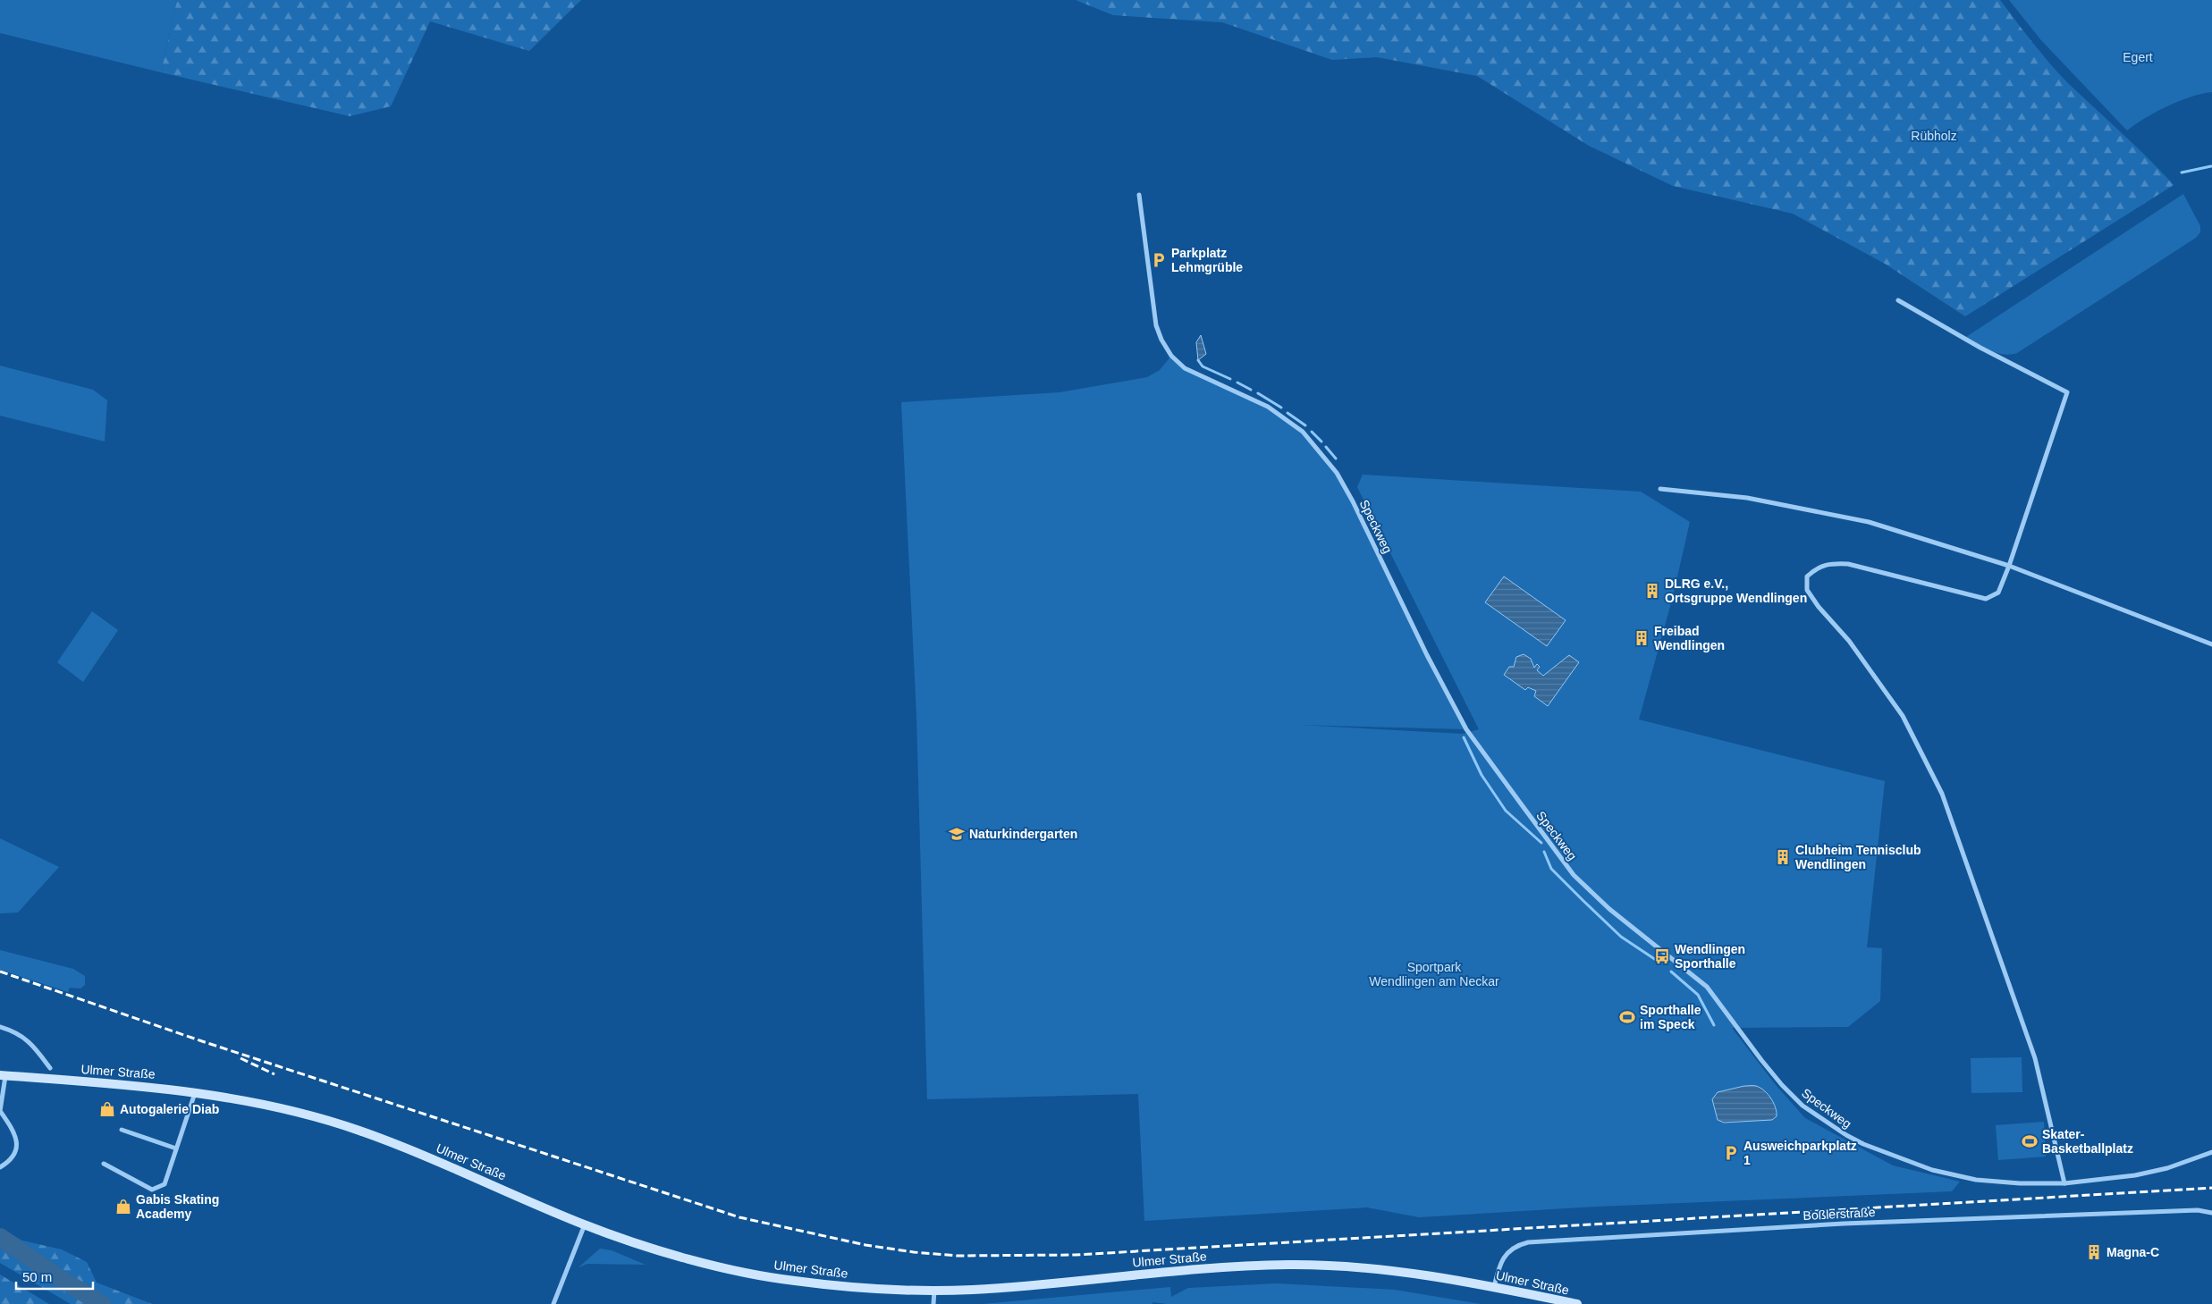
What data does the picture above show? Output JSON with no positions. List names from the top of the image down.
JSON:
{
  "streets": {
    "main road": ["Ulmer Straße"],
    "street": ["Speckweg", "Boßlerstraße"]
  },
  "crossings": [
    ["Ulmer Straße", "Boßlerstraße"]
  ],
  "parks": ["Egert", "Rübholz", "Sportpark Wendlingen am Neckar"],
  "places": {
    "parking": ["Parkplatz Lehmgrüble", "Ausweichparkplatz 1"],
    "building": [
      "DLRG e.V., Ortsgruppe Wendlingen",
      "Freibad Wendlingen",
      "Clubheim Tennisclub Wendlingen",
      "Magna-C"
    ],
    "school or university": ["Naturkindergarten"],
    "bus stop": ["Wendlingen Sporthalle"],
    "sports": ["Sporthalle im Speck", "Skater- Basketballplatz"],
    "shop": ["Autogalerie Diab", "Gabis Skating Academy"]
  },
  "scale_bar": "50 m"
}
